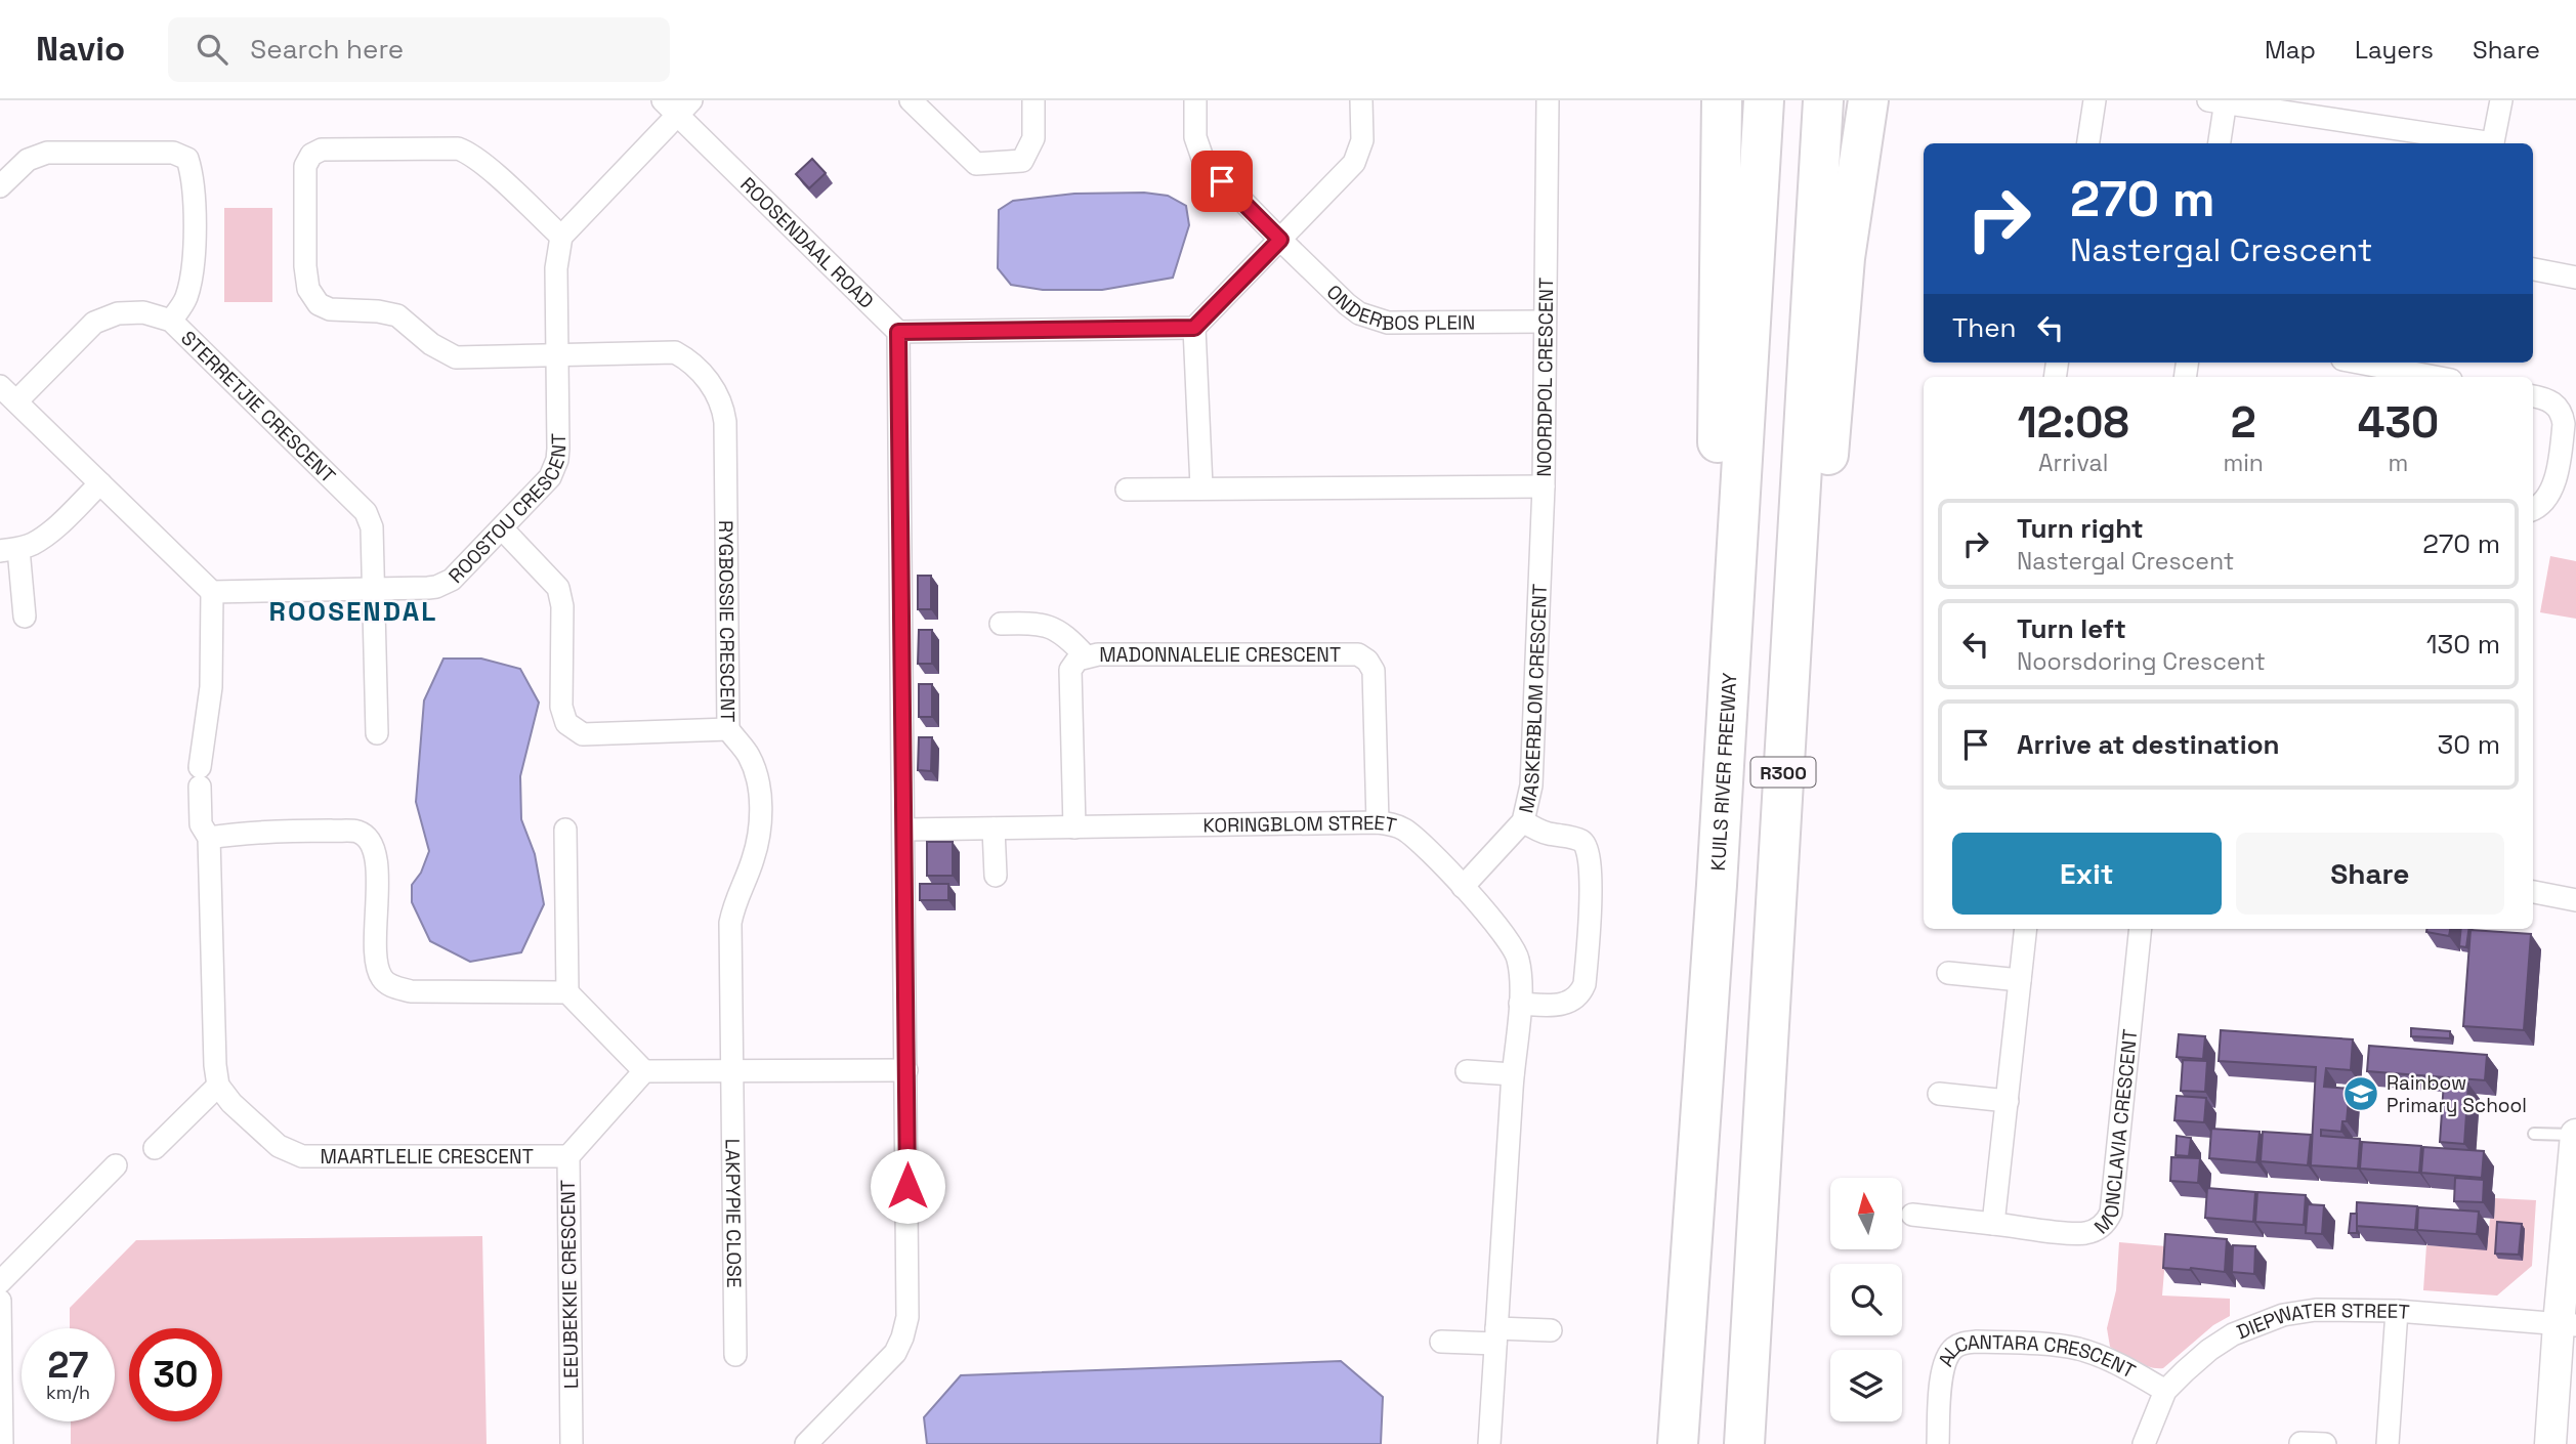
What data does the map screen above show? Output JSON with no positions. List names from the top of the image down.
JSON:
{
  "streets": {
    "highway": ["KUILS RIVER FREEWAY", "R300"],
    "street": [
      "ROOSENDAAL ROAD",
      "ONDERBOS PLEIN",
      "NOORDPOL CRESCENT",
      "STERRETJIE CRESCENT",
      "ROOSTOU CRESCENT",
      "RYGBOSSIE CRESCENT",
      "MADONNALELIE CRESCENT",
      "MASKERBLOM CRESCENT",
      "KORINGBLOM STREET",
      "MONCLAVIA CRESCENT",
      "MAARTLELIE CRESCENT",
      "LAKPYPIE CLOSE",
      "LEEUBEKKIE CRESCENT",
      "DIEPWATER STREET",
      "ALCANTARA CRESCENT"
    ]
  },
  "crossings": [
    ["ONDERBOS PLEIN", "NOORDPOL CRESCENT"],
    ["NOORDPOL CRESCENT", "MASKERBLOM CRESCENT"],
    ["STERRETJIE CRESCENT", "ROOSTOU CRESCENT"],
    ["ROOSTOU CRESCENT", "RYGBOSSIE CRESCENT"],
    ["RYGBOSSIE CRESCENT", "LAKPYPIE CLOSE"],
    ["MADONNALELIE CRESCENT", "KORINGBLOM STREET"],
    ["MASKERBLOM CRESCENT", "KORINGBLOM STREET"],
    ["MAARTLELIE CRESCENT", "LEEUBEKKIE CRESCENT"],
    ["DIEPWATER STREET", "ALCANTARA CRESCENT"]
  ],
  "districts": ["ROOSENDAL"],
  "places": {
    "school or university": ["Rainbow Primary School"]
  },
  "north": "top",
  "page": {
    "header": "Navio",
    "search": "Search here",
    "nav": ["Map", "Layers", "Share"],
    "turn": ["270 m", "Nastergal Crescent"],
    "then": "Then",
    "eta": [
      "12:08",
      "Arrival",
      "2",
      "min",
      "430",
      "m"
    ],
    "list": [
      {
        "name": "Turn right",
        "note": "Nastergal Crescent",
        "value": "270 m"
      },
      {
        "name": "Turn left",
        "note": "Noorsdoring Crescent",
        "value": "130 m"
      },
      {
        "name": "Arrive at destination",
        "value": "30 m"
      }
    ],
    "buttons": ["Exit", "Share"],
    "speed": "27 km/h",
    "limit": "30"
  }
}
